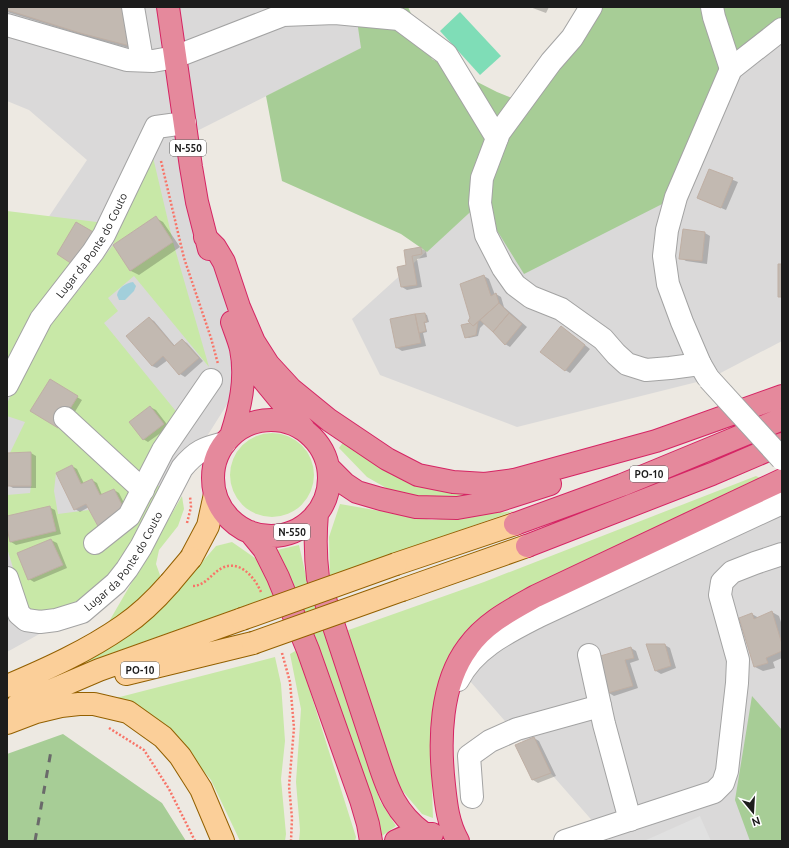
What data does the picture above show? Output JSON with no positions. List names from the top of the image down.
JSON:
{
  "streets": {
    "highway": ["N-550", "PO-10"],
    "street": ["Lugar da Ponte do Couto"]
  },
  "crossings": [
    ["N-550", "Lugar da Ponte do Couto"]
  ],
  "north": "bottom"
}
